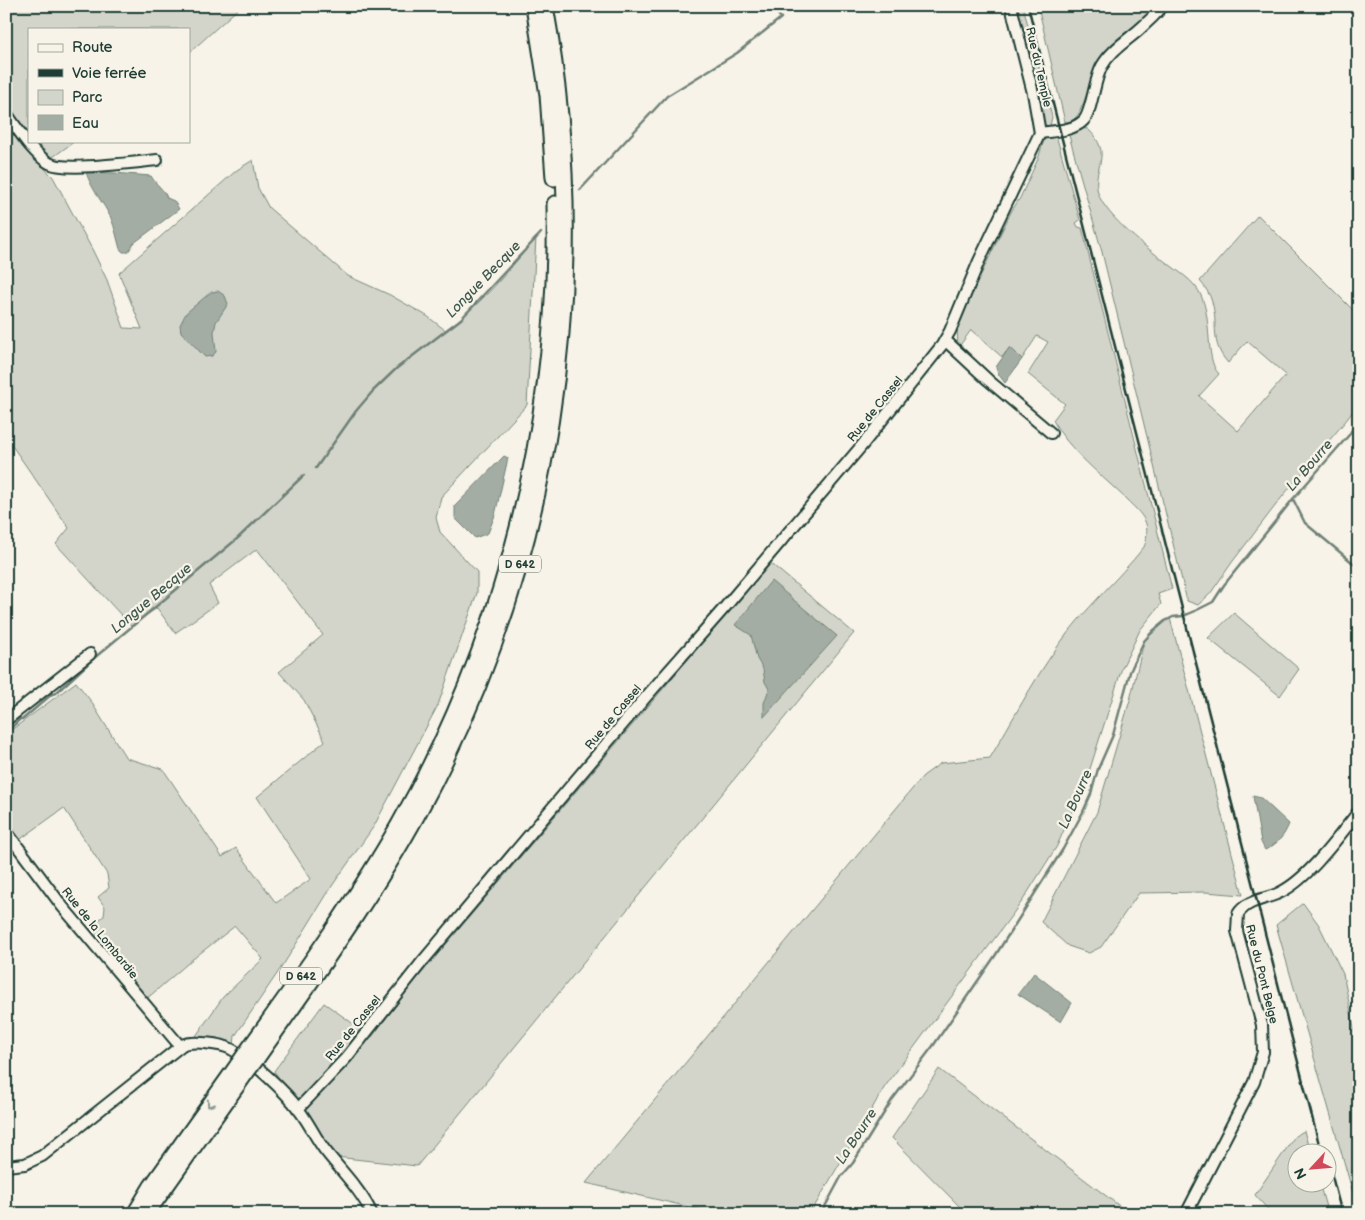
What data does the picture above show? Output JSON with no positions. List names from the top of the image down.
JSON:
{
  "streets": {
    "highway": ["D 642"],
    "street": [
      "Rue du Temple",
      "Rue de Cassel",
      "Rue de la Lombardie",
      "Rue du Pont Belge"
    ]
  },
  "crossings": [
    ["Rue du Temple", "Rue de Cassel"]
  ],
  "water": ["Longue Becque", "La Bourre"],
  "legend": [
    "Route",
    "Voie ferrée",
    "Parc",
    "Eau"
  ],
  "north": "bottom left"
}
